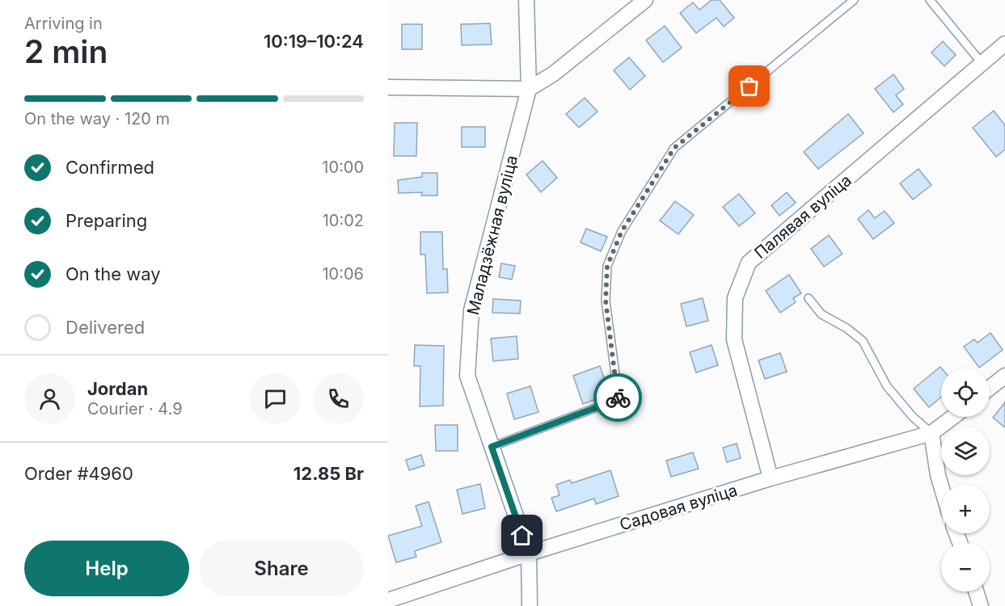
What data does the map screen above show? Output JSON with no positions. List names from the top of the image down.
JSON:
{
  "streets": {
    "street": ["Палявая вуліца", "Маладзёжная вуліца", "Садовая вуліца"]
  },
  "crossings": [
    ["Палявая вуліца", "Садовая вуліца"],
    ["Маладзёжная вуліца", "Садовая вуліца"]
  ],
  "page": {
    "heading": ["2 min", "Arriving in", "10:19–10:24"],
    "panel": [
      "Jordan",
      "Courier · 4.9",
      "Order #4960",
      "12.85 Br"
    ],
    "bar": "On the way · 120 m",
    "list": [
      ["Confirmed", "10:00"],
      ["Preparing", "10:02"],
      ["On the way", "10:06"],
      "Delivered"
    ],
    "map_buttons": ["+", "−"],
    "buttons": ["Help", "Share"]
  }
}
